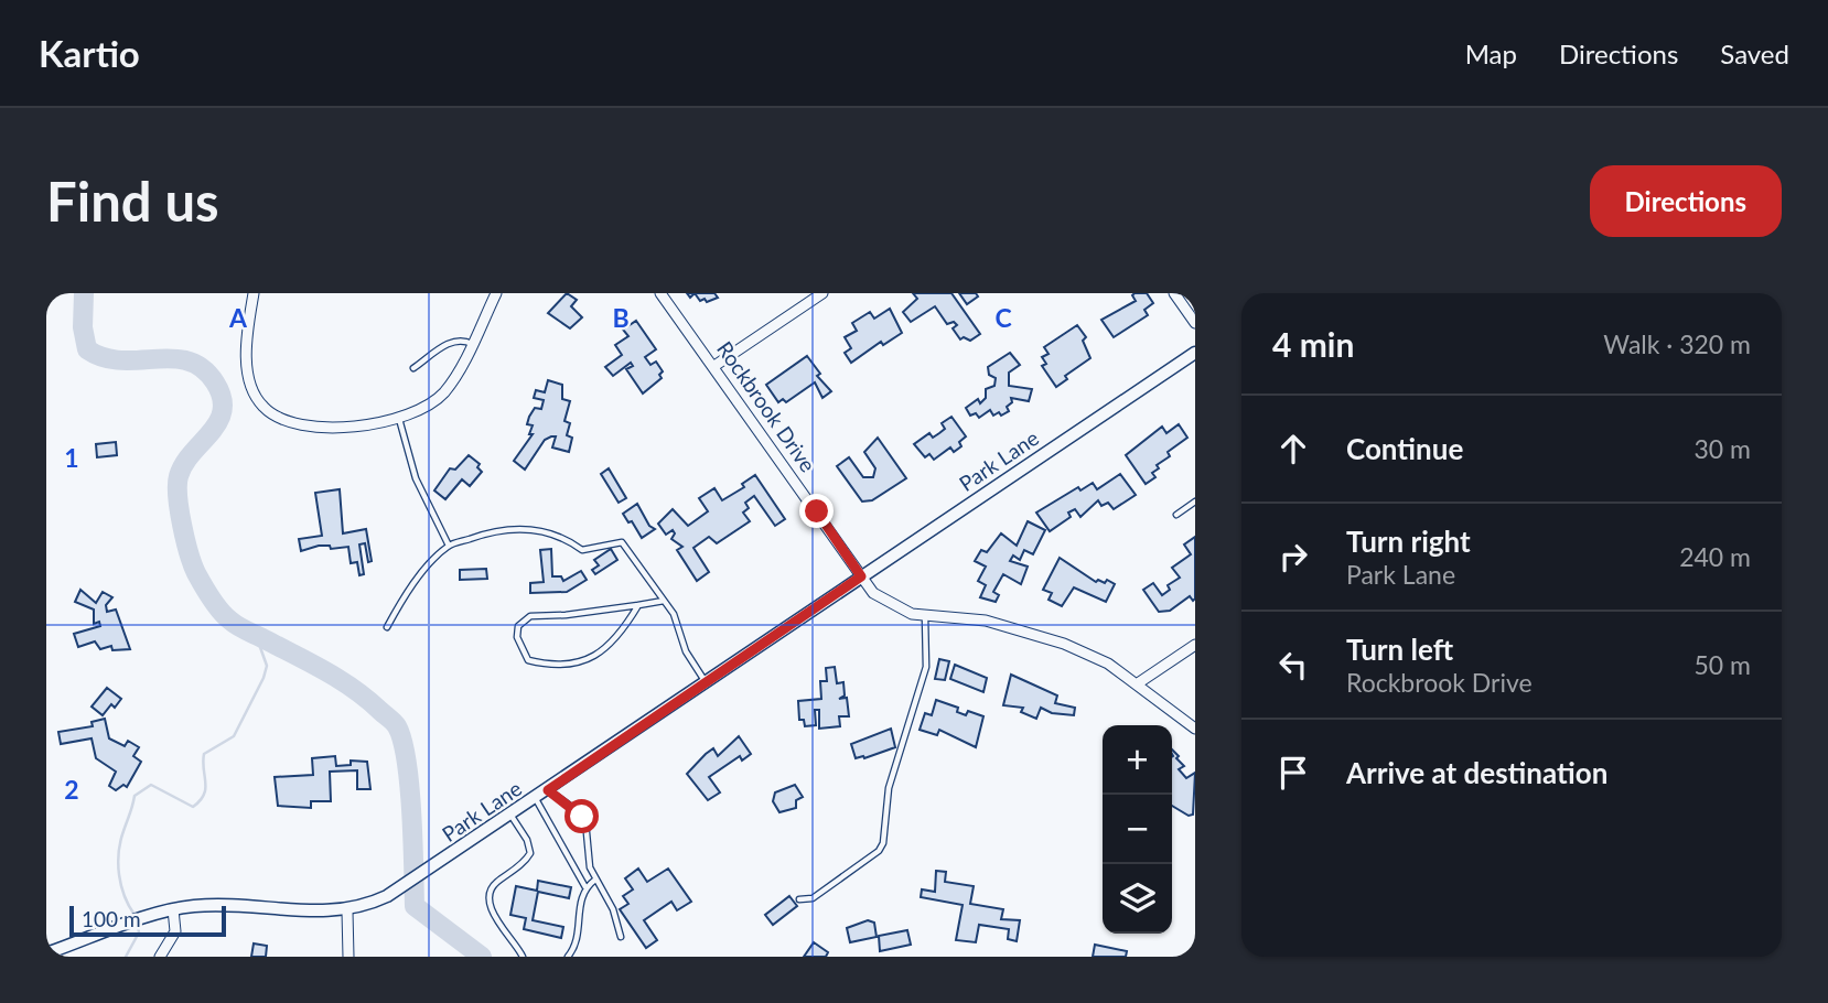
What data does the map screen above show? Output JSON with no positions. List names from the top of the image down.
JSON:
{
  "streets": {
    "street": ["Rockbrook Drive", "Park Lane"]
  },
  "crossings": [
    ["Rockbrook Drive", "Park Lane"]
  ],
  "scale_bar": "100 m",
  "page": {
    "header": "Kartio",
    "nav": ["Map", "Directions", "Saved"],
    "buttons": "Directions",
    "title": "Find us",
    "heading": ["4 min", "Walk · 320 m"],
    "list": [
      ["Continue", "30 m"],
      ["Turn right", "Park Lane", "240 m"],
      ["Turn left", "Rockbrook Drive", "50 m"],
      "Arrive at destination"
    ],
    "map_buttons": ["+", "−"],
    "scale": "100 m"
  },
  "grid": {
    "columns": ["A", "B", "C"],
    "rows": ["1", "2"]
  }
}
